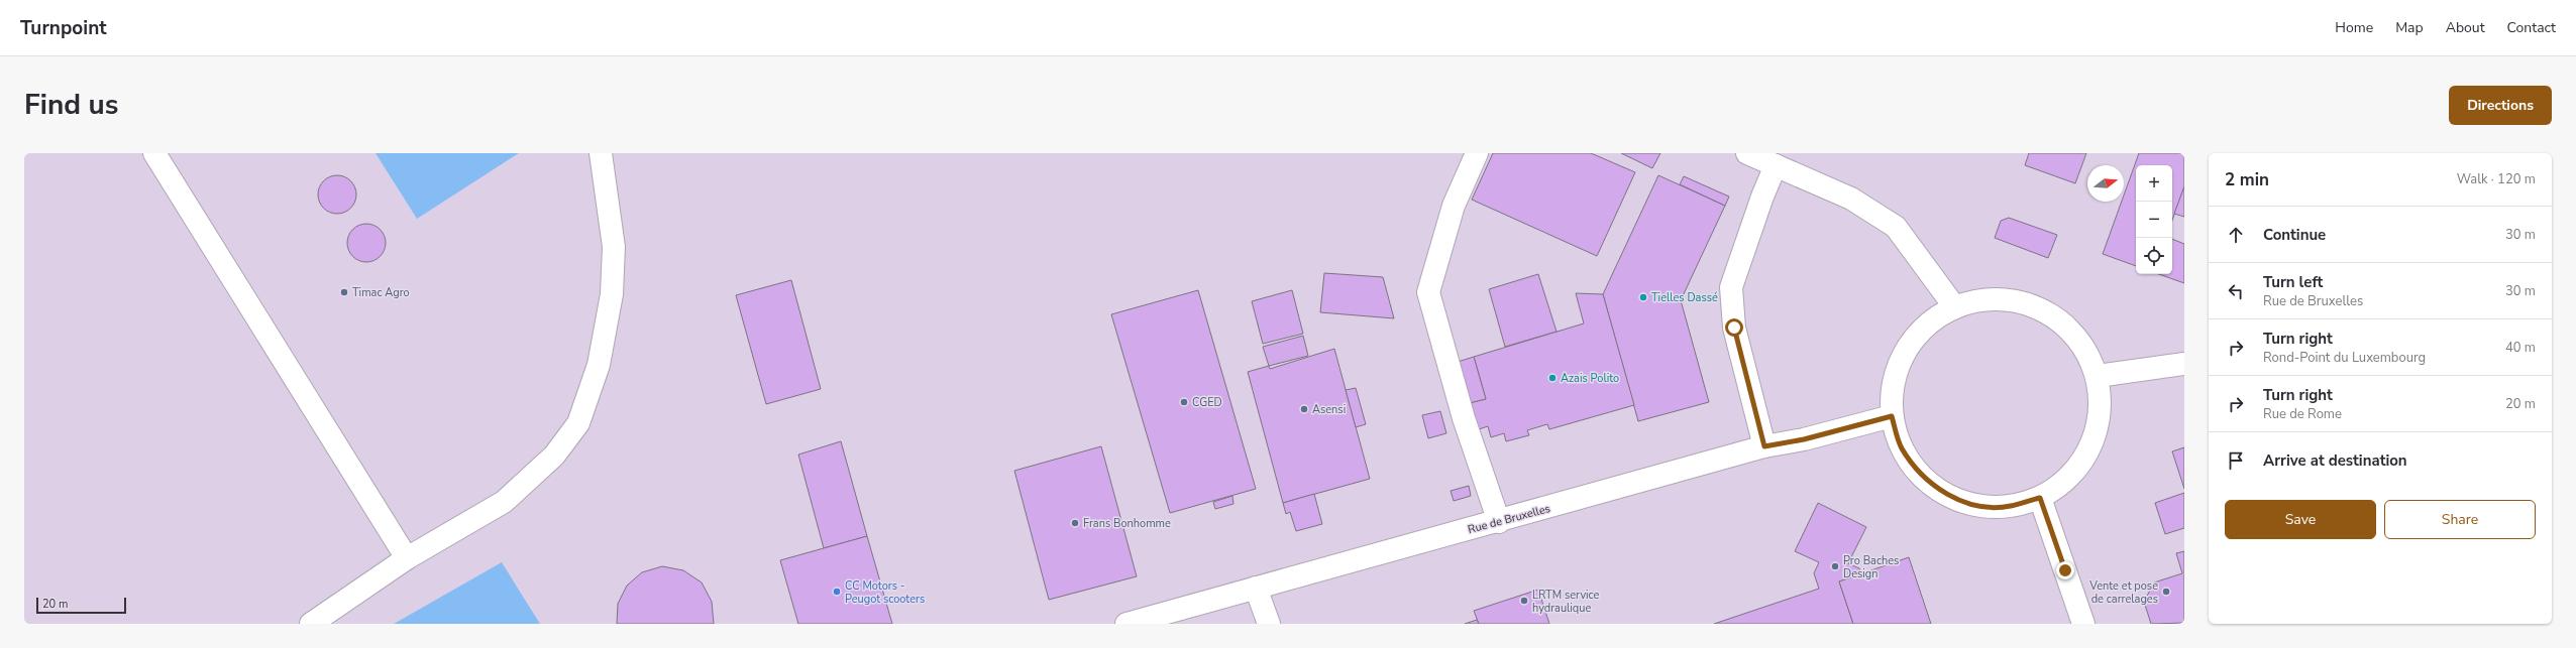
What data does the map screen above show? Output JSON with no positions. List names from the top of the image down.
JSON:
{
  "streets": {
    "street": ["Rue de Bruxelles"]
  },
  "places": [
    "Timac Agro",
    "Tielles Dassé",
    "Azais Polito",
    "CGED",
    "Asensi",
    "Frans Bonhomme",
    "Pro Baches Design",
    "CC Motors - Peugot scooters",
    "Vente et pose de carrelages",
    "LRTM service hydraulique"
  ],
  "scale_bar": "20 m",
  "north": "right",
  "page": {
    "header": "Turnpoint",
    "nav": [
      "Home",
      "Map",
      "About",
      "Contact"
    ],
    "title": "Find us",
    "buttons": [
      "Directions",
      ["Save", "Share"]
    ],
    "heading": ["2 min", "Walk · 120 m"],
    "map_buttons": ["+", "−"],
    "list": [
      ["Continue", "30 m"],
      ["Turn left", "Rue de Bruxelles", "30 m"],
      ["Turn right", "Rond-Point du Luxembourg", "40 m"],
      ["Turn right", "Rue de Rome", "20 m"],
      "Arrive at destination"
    ],
    "scale": "20 m"
  }
}
